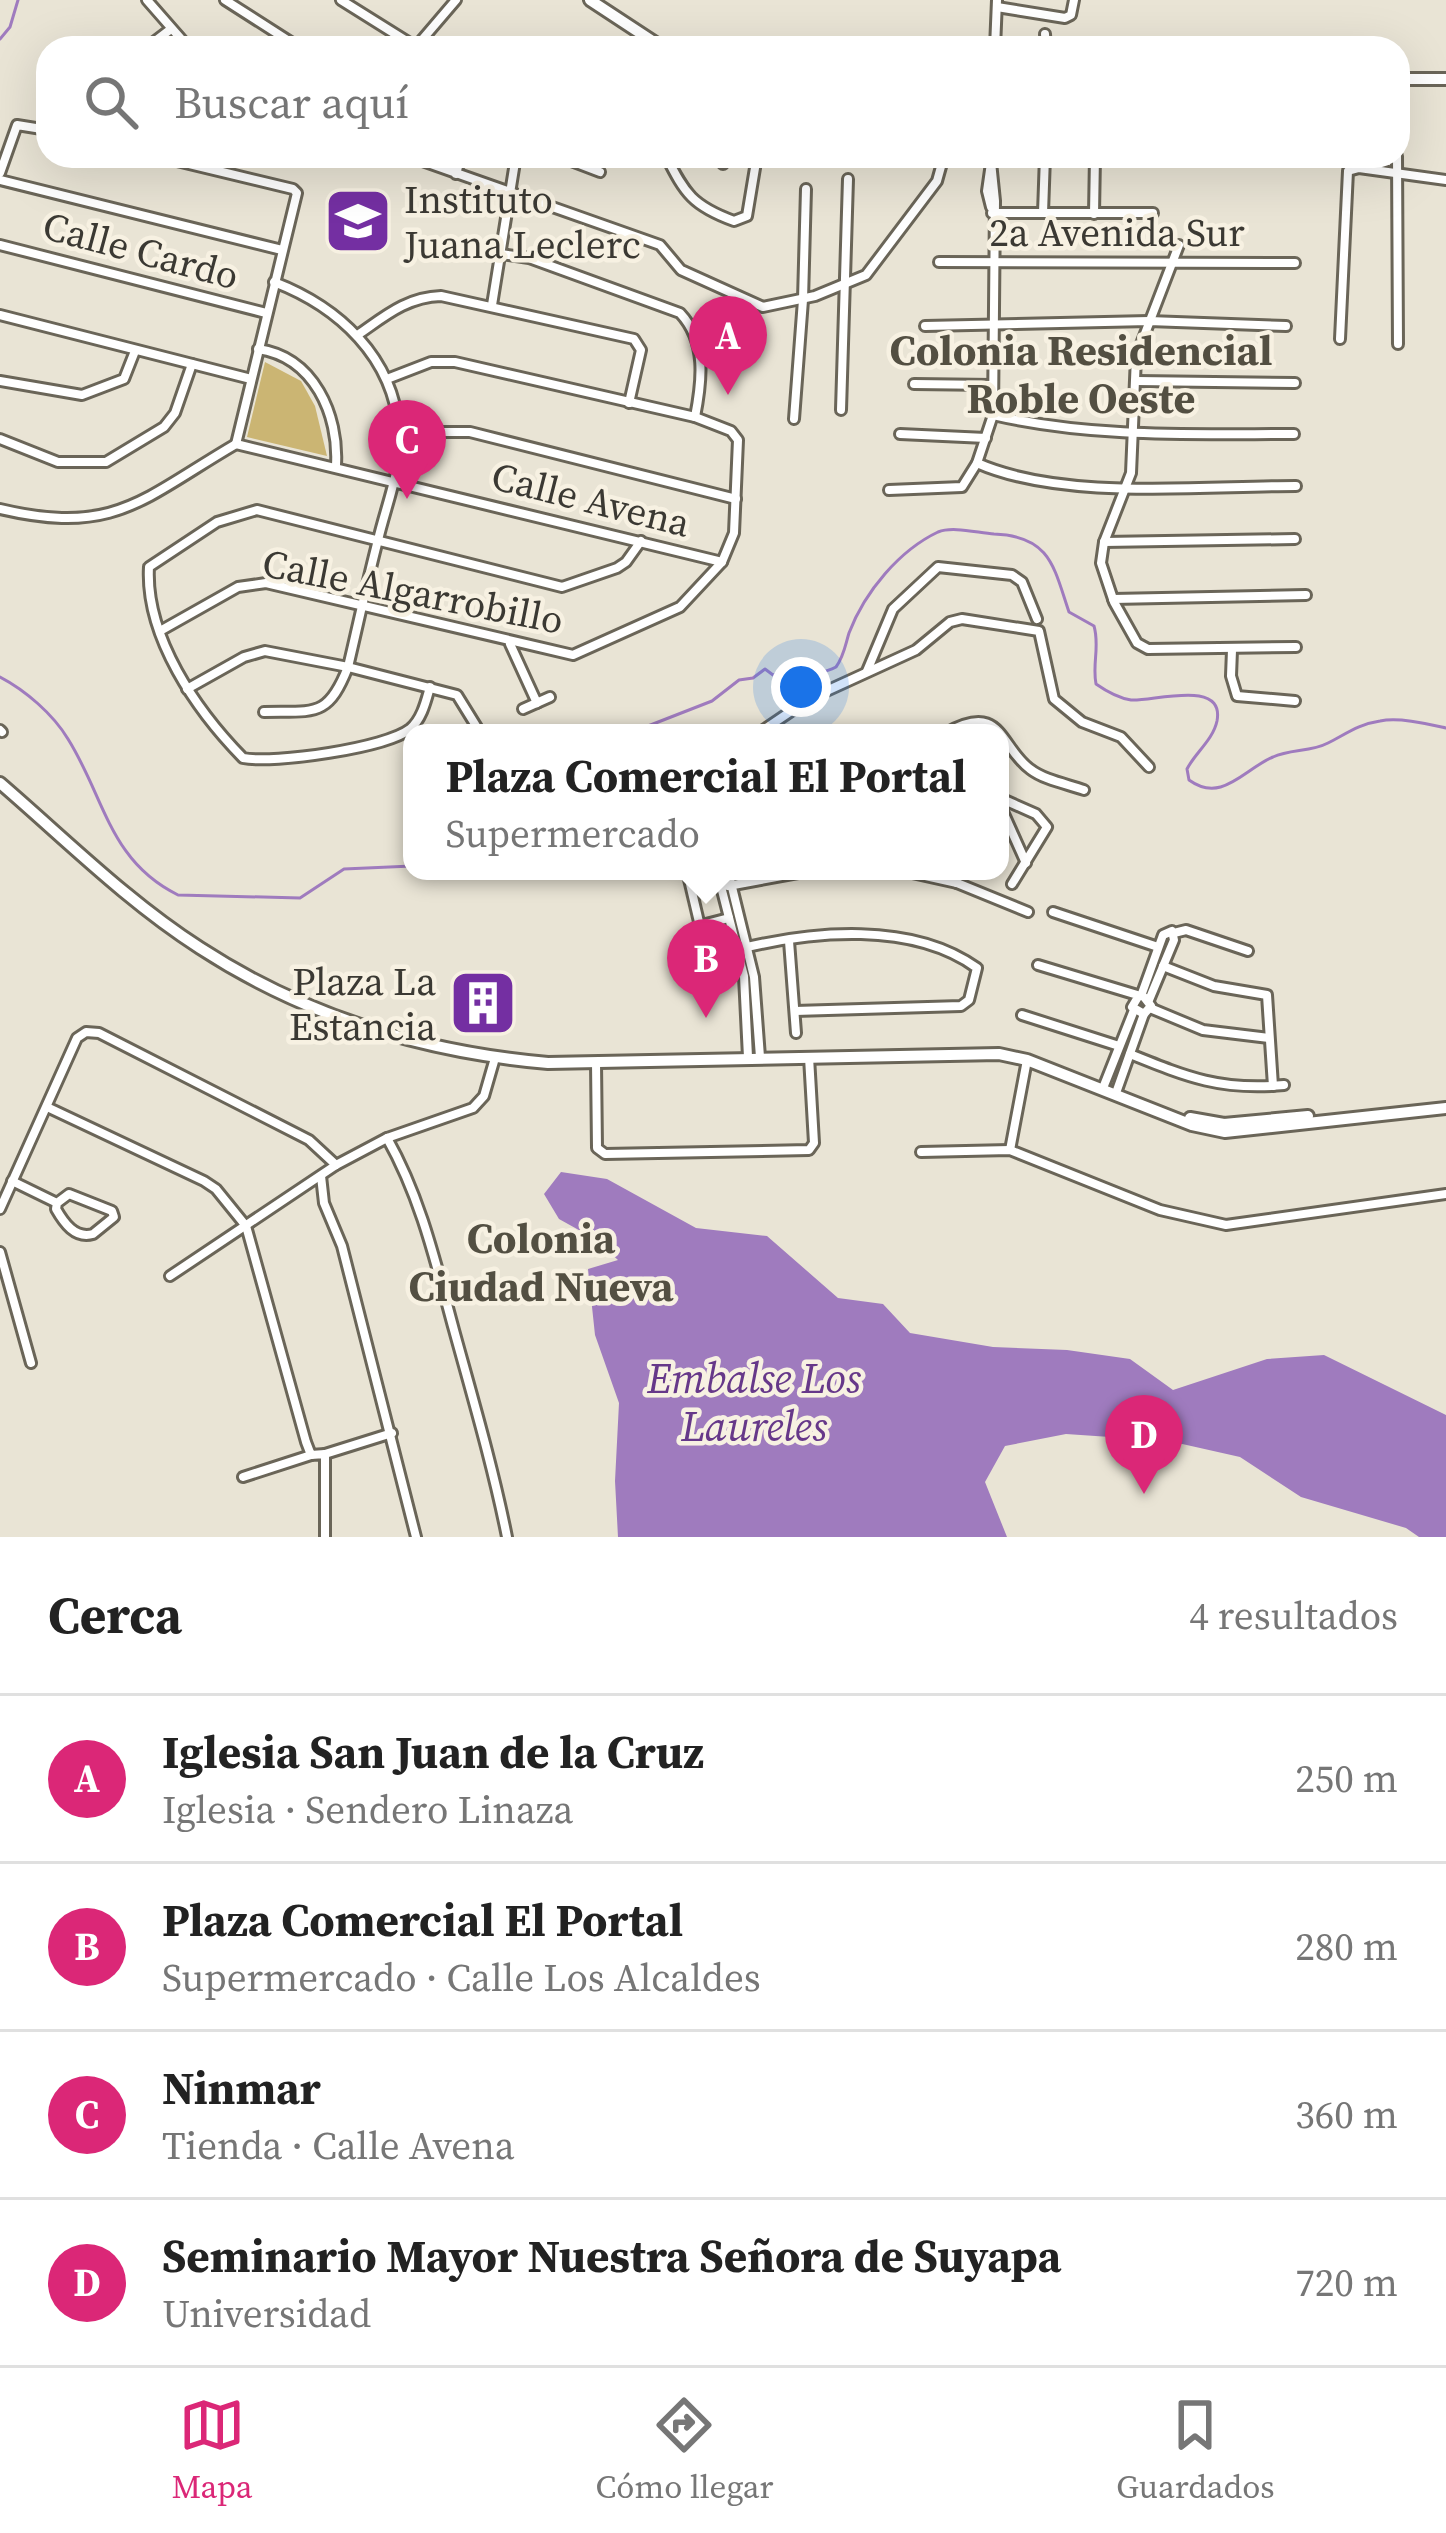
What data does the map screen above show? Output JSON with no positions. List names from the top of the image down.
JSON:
{
  "streets": {
    "street": [
      "2a Avenida Sur",
      "Calle Cardo",
      "Calle Avena",
      "Calle Algarrobillo"
    ]
  },
  "crossings": [
    ["Calle Avena", "Calle Algarrobillo"]
  ],
  "districts": ["Colonia Residencial Roble Oeste", "Colonia Ciudad Nueva"],
  "water": ["Embalse Los Laureles"],
  "places": {
    "school or university": ["Instituto Juana Leclerc"],
    "building": ["Plaza La Estancia"]
  },
  "page": {
    "search": "Buscar aquí",
    "pins": [
      "A",
      "C",
      "B",
      "D"
    ],
    "popup": ["Plaza Comercial El Portal", "Supermercado"],
    "heading": ["Cerca", "4 resultados"],
    "list": [
      {
        "mark": "A",
        "name": "Iglesia San Juan de la Cruz",
        "note": "Iglesia · Sendero Linaza",
        "value": "250 m"
      },
      {
        "mark": "B",
        "name": "Plaza Comercial El Portal",
        "note": "Supermercado · Calle Los Alcaldes",
        "value": "280 m"
      },
      {
        "mark": "C",
        "name": "Ninmar",
        "note": "Tienda · Calle Avena",
        "value": "360 m"
      },
      {
        "mark": "D",
        "name": "Seminario Mayor Nuestra Señora de Suyapa",
        "note": "Universidad",
        "value": "720 m"
      }
    ],
    "nav": ["Mapa", "Cómo llegar", "Guardados"]
  }
}
